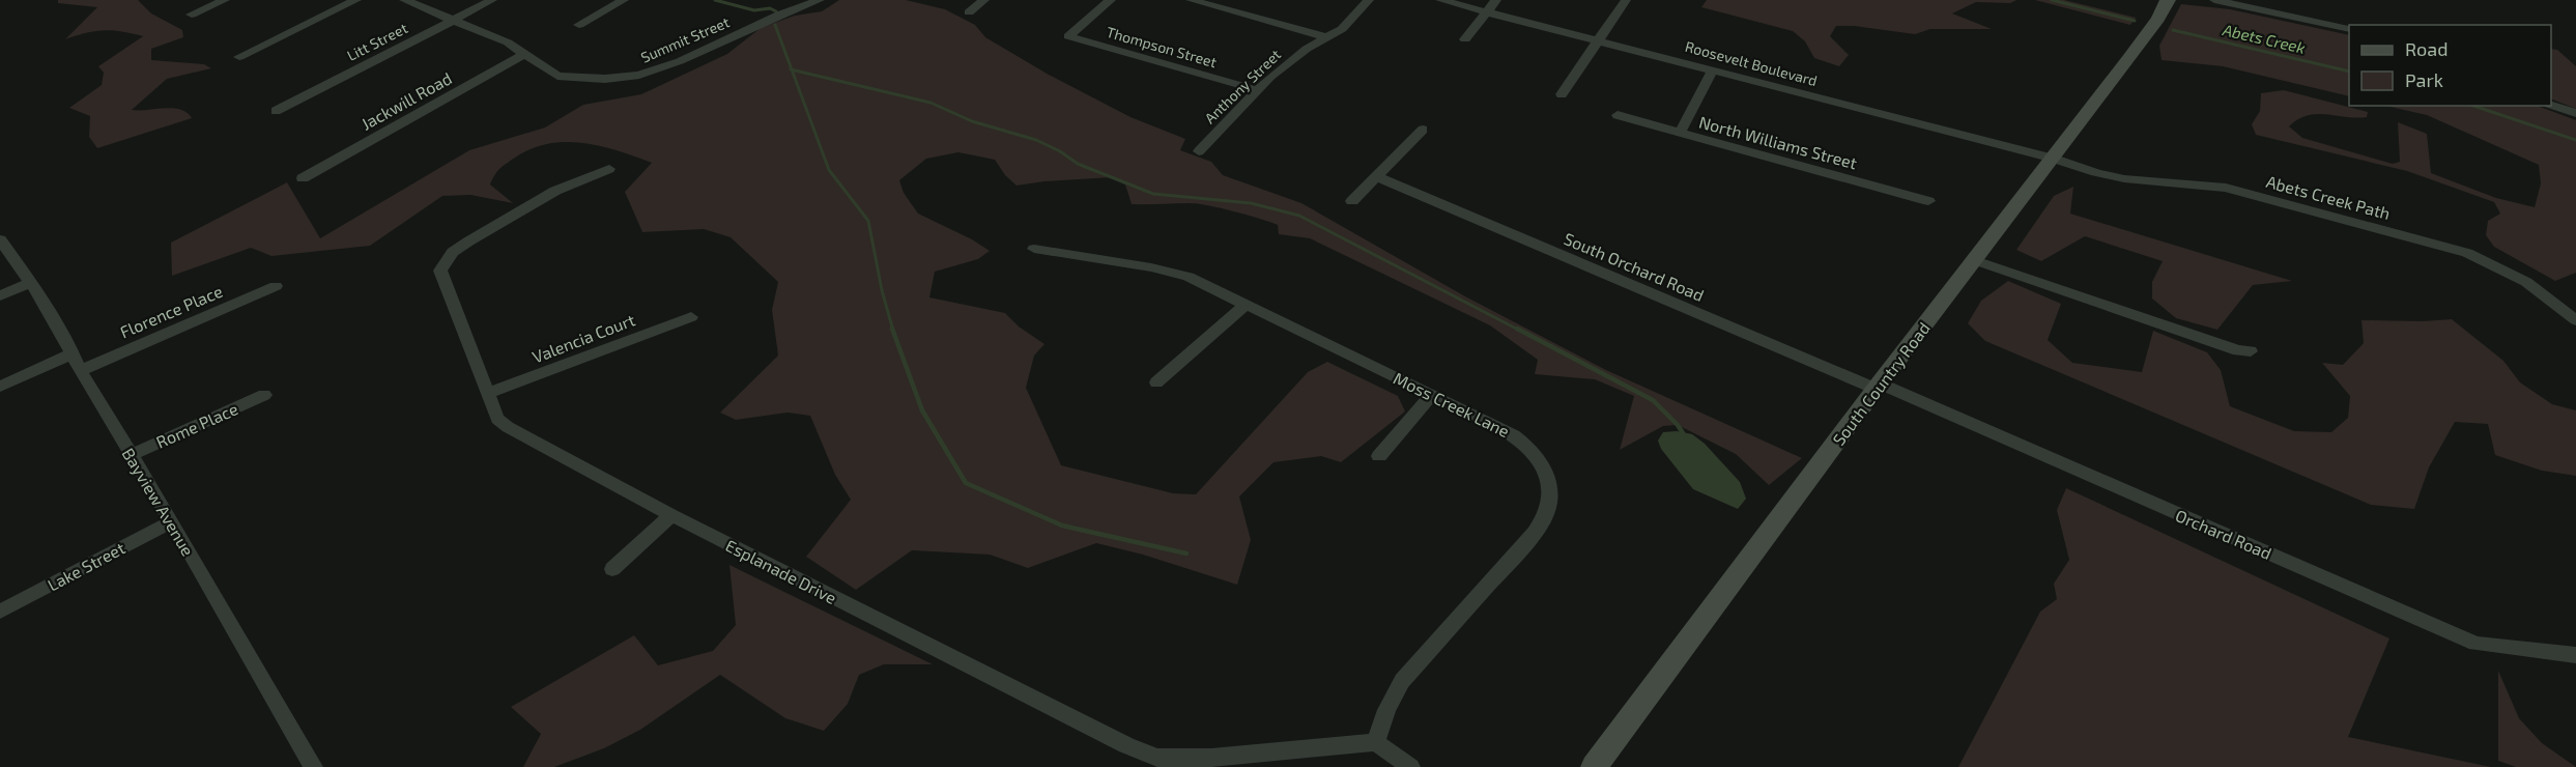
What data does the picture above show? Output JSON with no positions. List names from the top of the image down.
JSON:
{
  "streets": {
    "main road": ["South Country Road"],
    "street": [
      "Summit Street",
      "Litt Street",
      "Thompson Street",
      "Roosevelt Boulevard",
      "Anthony Street",
      "Jackwill Road",
      "North Williams Street",
      "Abets Creek Path",
      "South Orchard Road",
      "Florence Place",
      "Valencia Court",
      "Moss Creek Lane",
      "Rome Place",
      "Bayview Avenue",
      "Orchard Road",
      "Lake Street",
      "Esplanade Drive"
    ]
  },
  "crossings": [
    ["Summit Street", "Litt Street"],
    ["Summit Street", "Jackwill Road"],
    ["Thompson Street", "Anthony Street"],
    ["Roosevelt Boulevard", "Abets Creek Path"],
    ["Roosevelt Boulevard", "South Country Road"],
    ["Abets Creek Path", "South Country Road"],
    ["South Orchard Road", "South Country Road"],
    ["South Orchard Road", "Orchard Road"],
    ["Florence Place", "Bayview Avenue"],
    ["Valencia Court", "Esplanade Drive"],
    ["South Country Road", "Orchard Road"],
    ["Moss Creek Lane", "Esplanade Drive"],
    ["Rome Place", "Bayview Avenue"],
    ["Bayview Avenue", "Lake Street"]
  ],
  "water": ["Abets Creek"],
  "legend": ["Road", "Park"]
}
